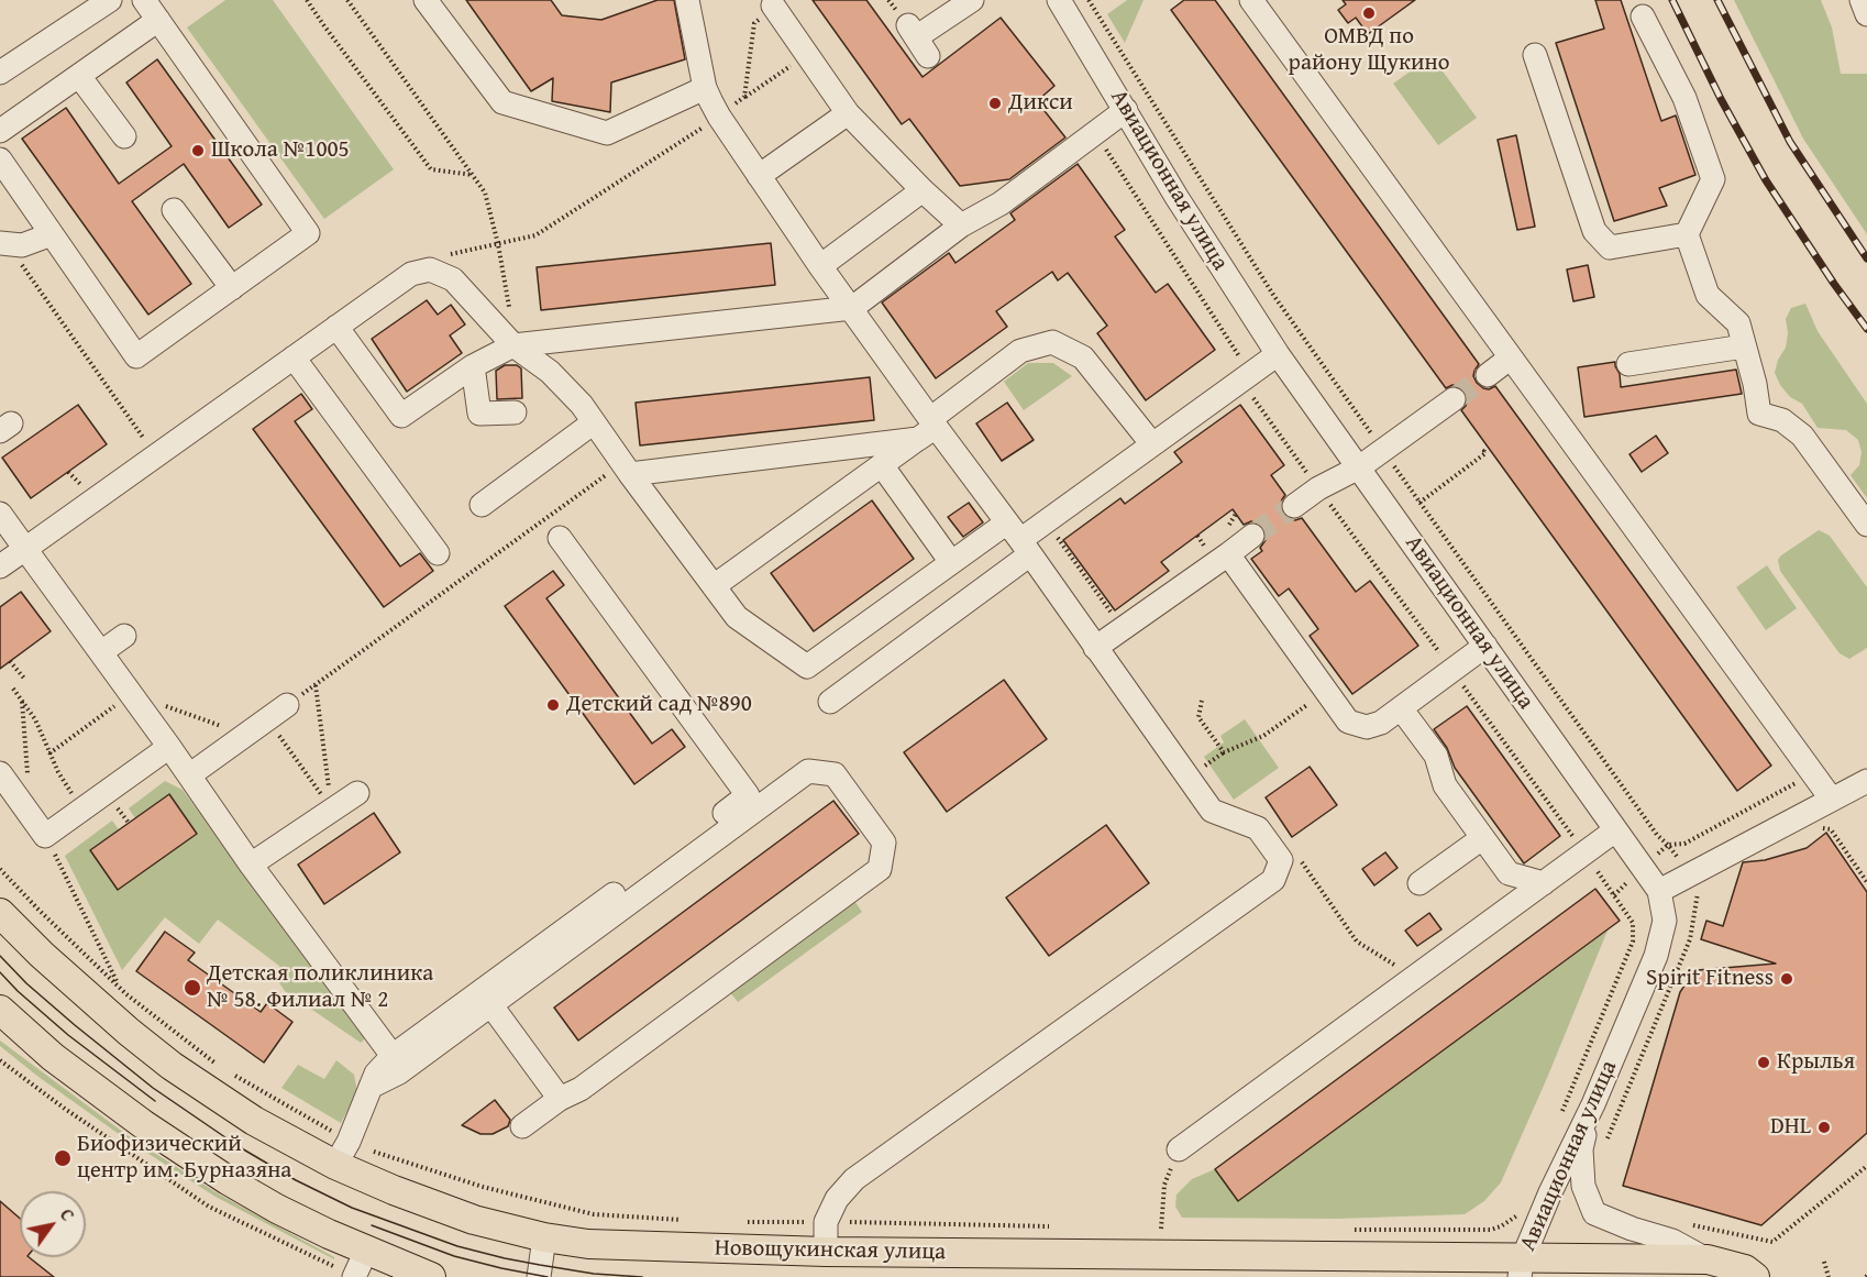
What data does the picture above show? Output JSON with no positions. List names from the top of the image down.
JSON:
{
  "streets": {
    "main road": ["Новощукинская улица"],
    "street": ["Авиационная улица"]
  },
  "crossings": [
    ["Авиационная улица", "Новощукинская улица"]
  ],
  "places": [
    "ОМВД по району Щукино",
    "Дикси",
    "Школа №1005",
    "Детский сад №890",
    "Spirit Fitness",
    "Детская поликлиника № 58. Филиал № 2",
    "Крылья",
    "DHL",
    "Биофизический центр им. Бурназяна"
  ],
  "north": "top right"
}
